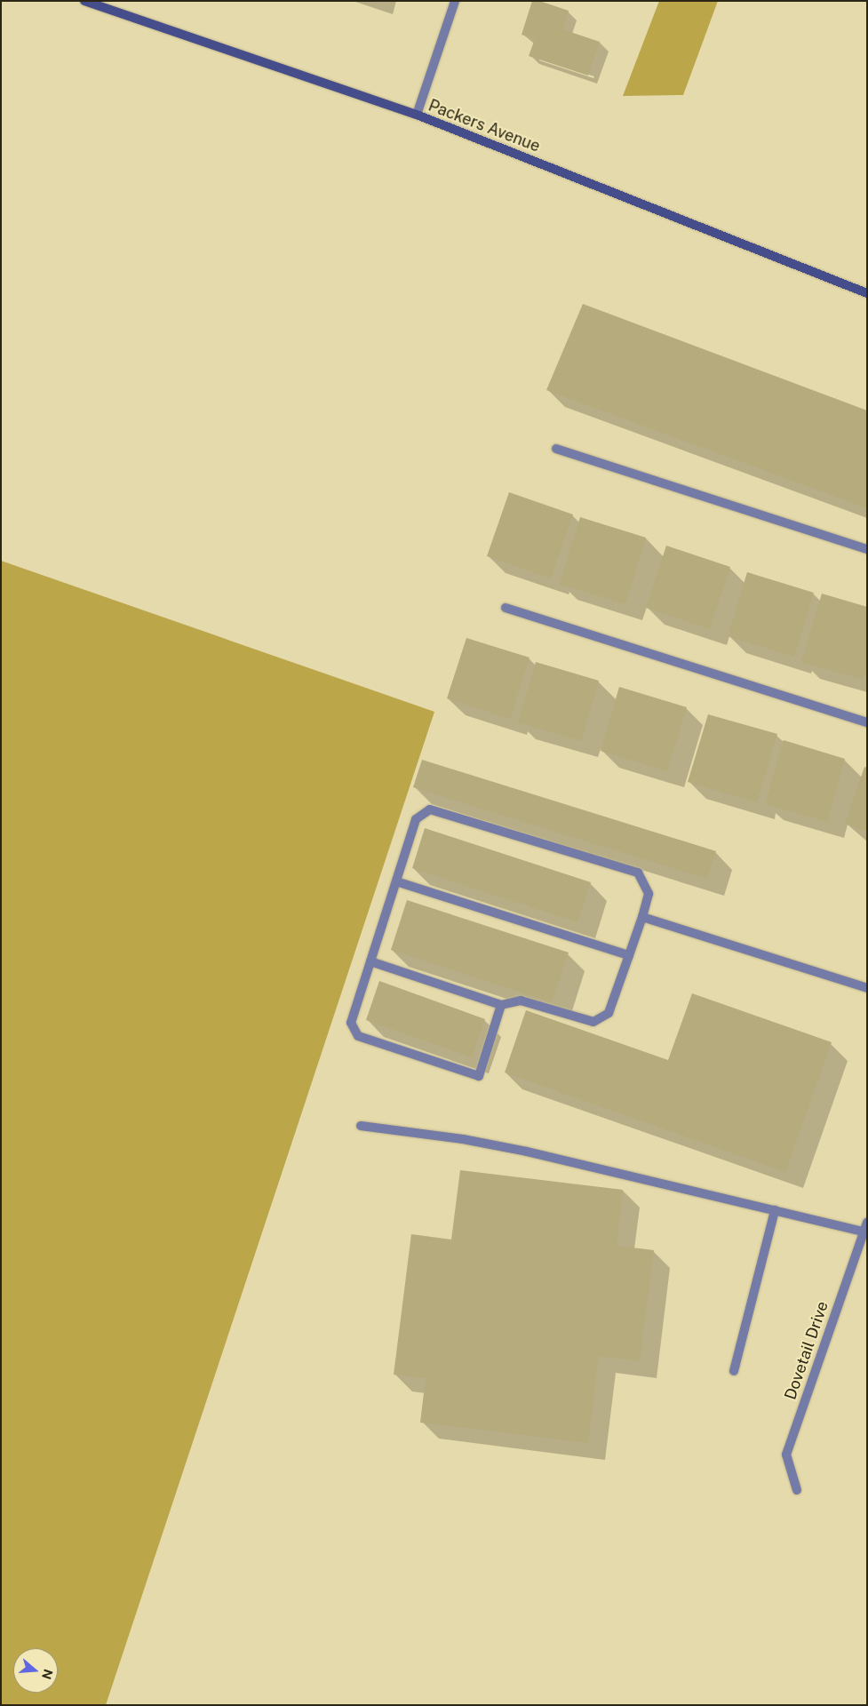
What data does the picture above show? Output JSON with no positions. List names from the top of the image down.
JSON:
{
  "streets": {
    "main road": ["Packers Avenue"],
    "street": ["Dovetail Drive"]
  },
  "north": "right"
}
